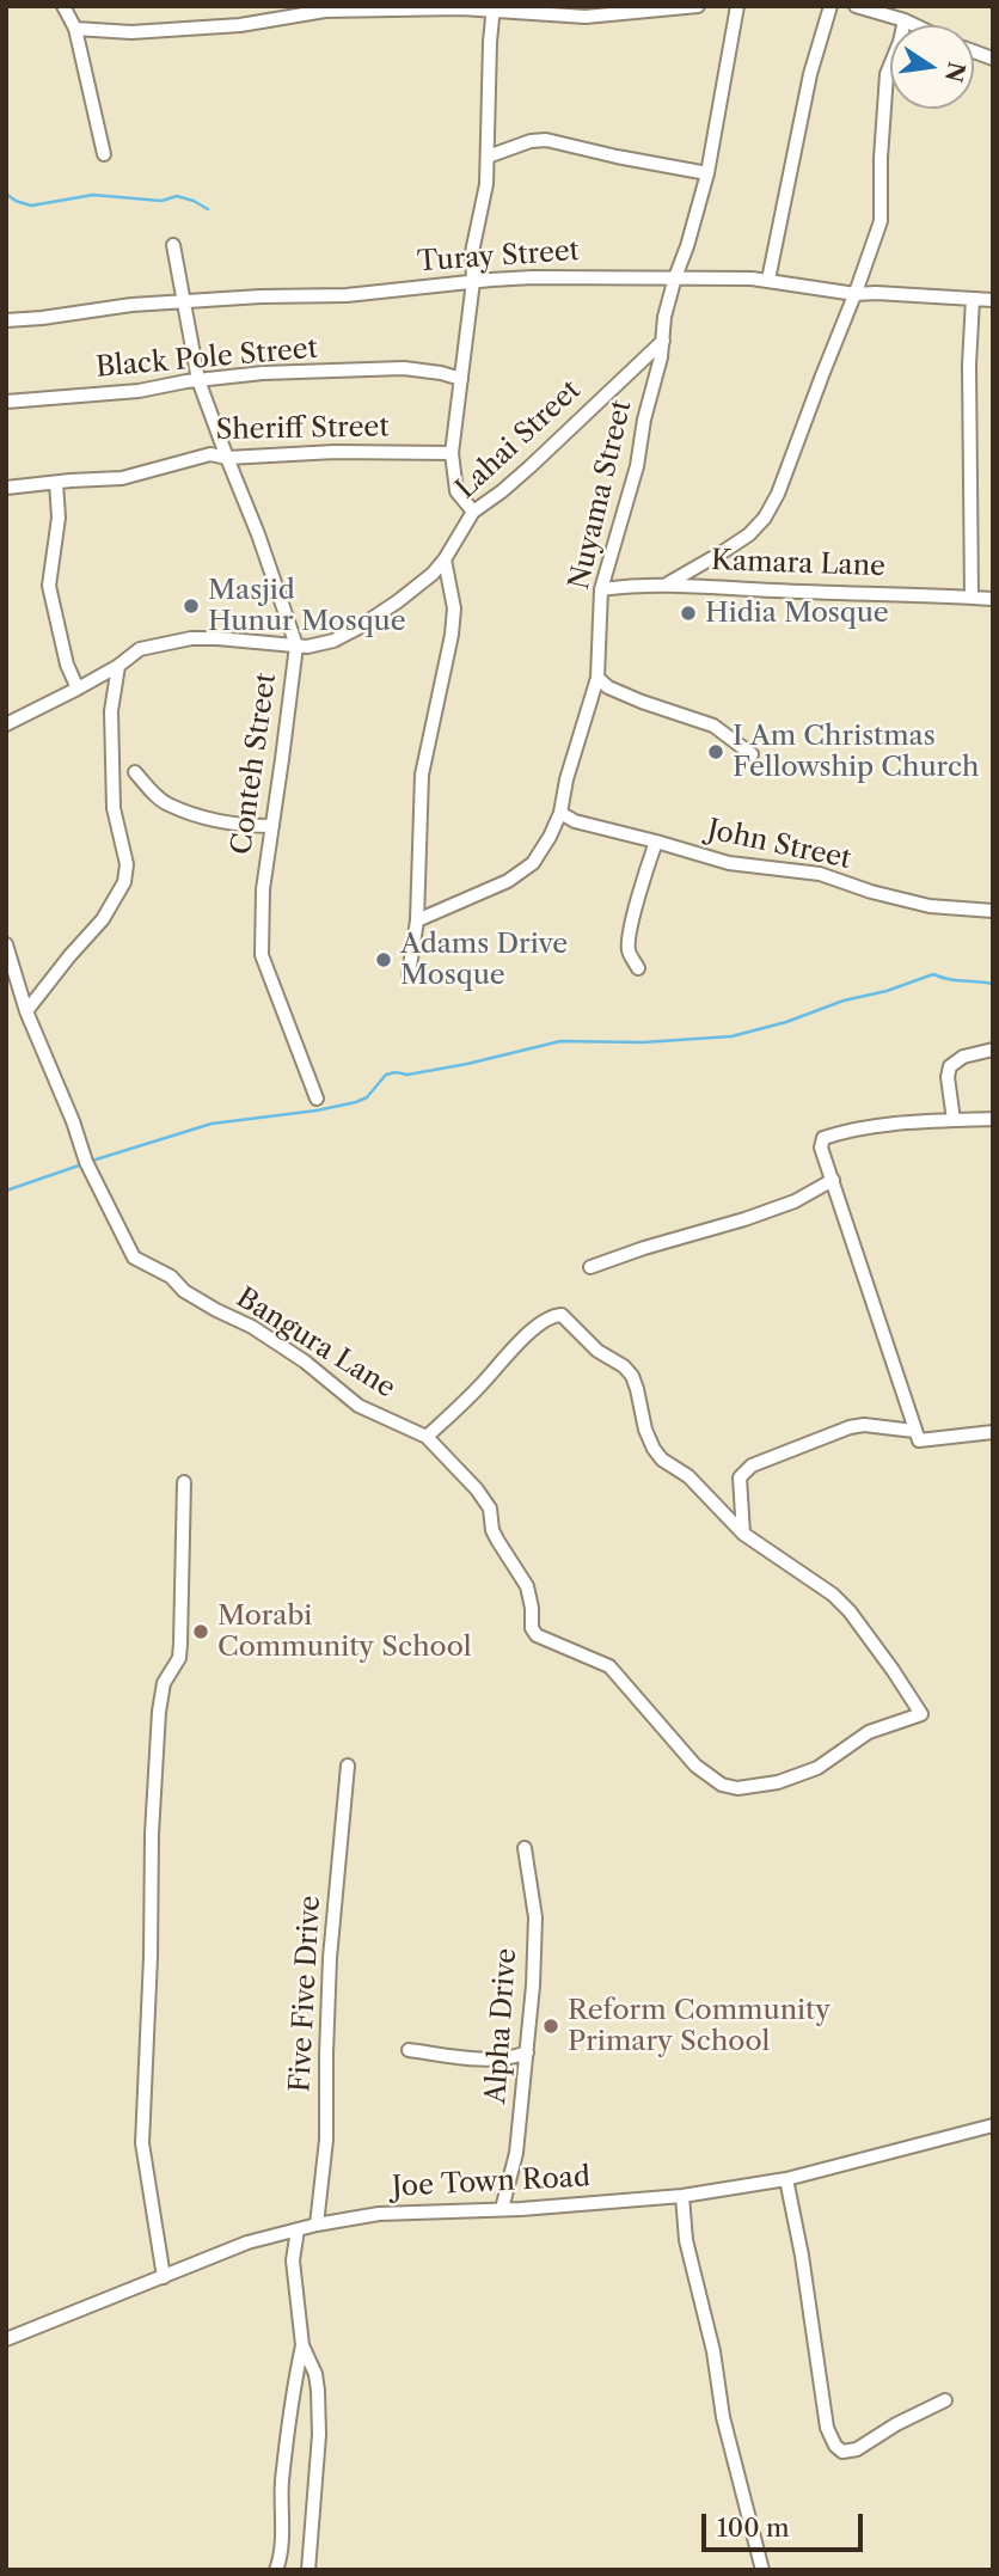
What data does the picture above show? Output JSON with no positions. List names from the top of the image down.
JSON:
{
  "streets": {
    "street": [
      "Turay Street",
      "Black Pole Street",
      "Sheriff Street",
      "Lahai Street",
      "Nuyama Street",
      "Kamara Lane",
      "Conteh Street",
      "John Street",
      "Bangura Lane",
      "Five Five Drive",
      "Alpha Drive",
      "Joe Town Road"
    ]
  },
  "crossings": [
    ["Turay Street", "Nuyama Street"],
    ["Turay Street", "Conteh Street"],
    ["Black Pole Street", "Conteh Street"],
    ["Sheriff Street", "Conteh Street"],
    ["Lahai Street", "Nuyama Street"],
    ["Lahai Street", "Conteh Street"],
    ["Nuyama Street", "Kamara Lane"],
    ["Nuyama Street", "John Street"],
    ["Five Five Drive", "Joe Town Road"],
    ["Alpha Drive", "Joe Town Road"]
  ],
  "places": [
    "Masjid Hunur Mosque",
    "Hidia Mosque",
    "I Am Christmas Fellowship Church",
    "Adams Drive Mosque",
    "Morabi Community School",
    "Reform Community Primary School"
  ],
  "scale_bar": "100 m",
  "north": "right"
}
